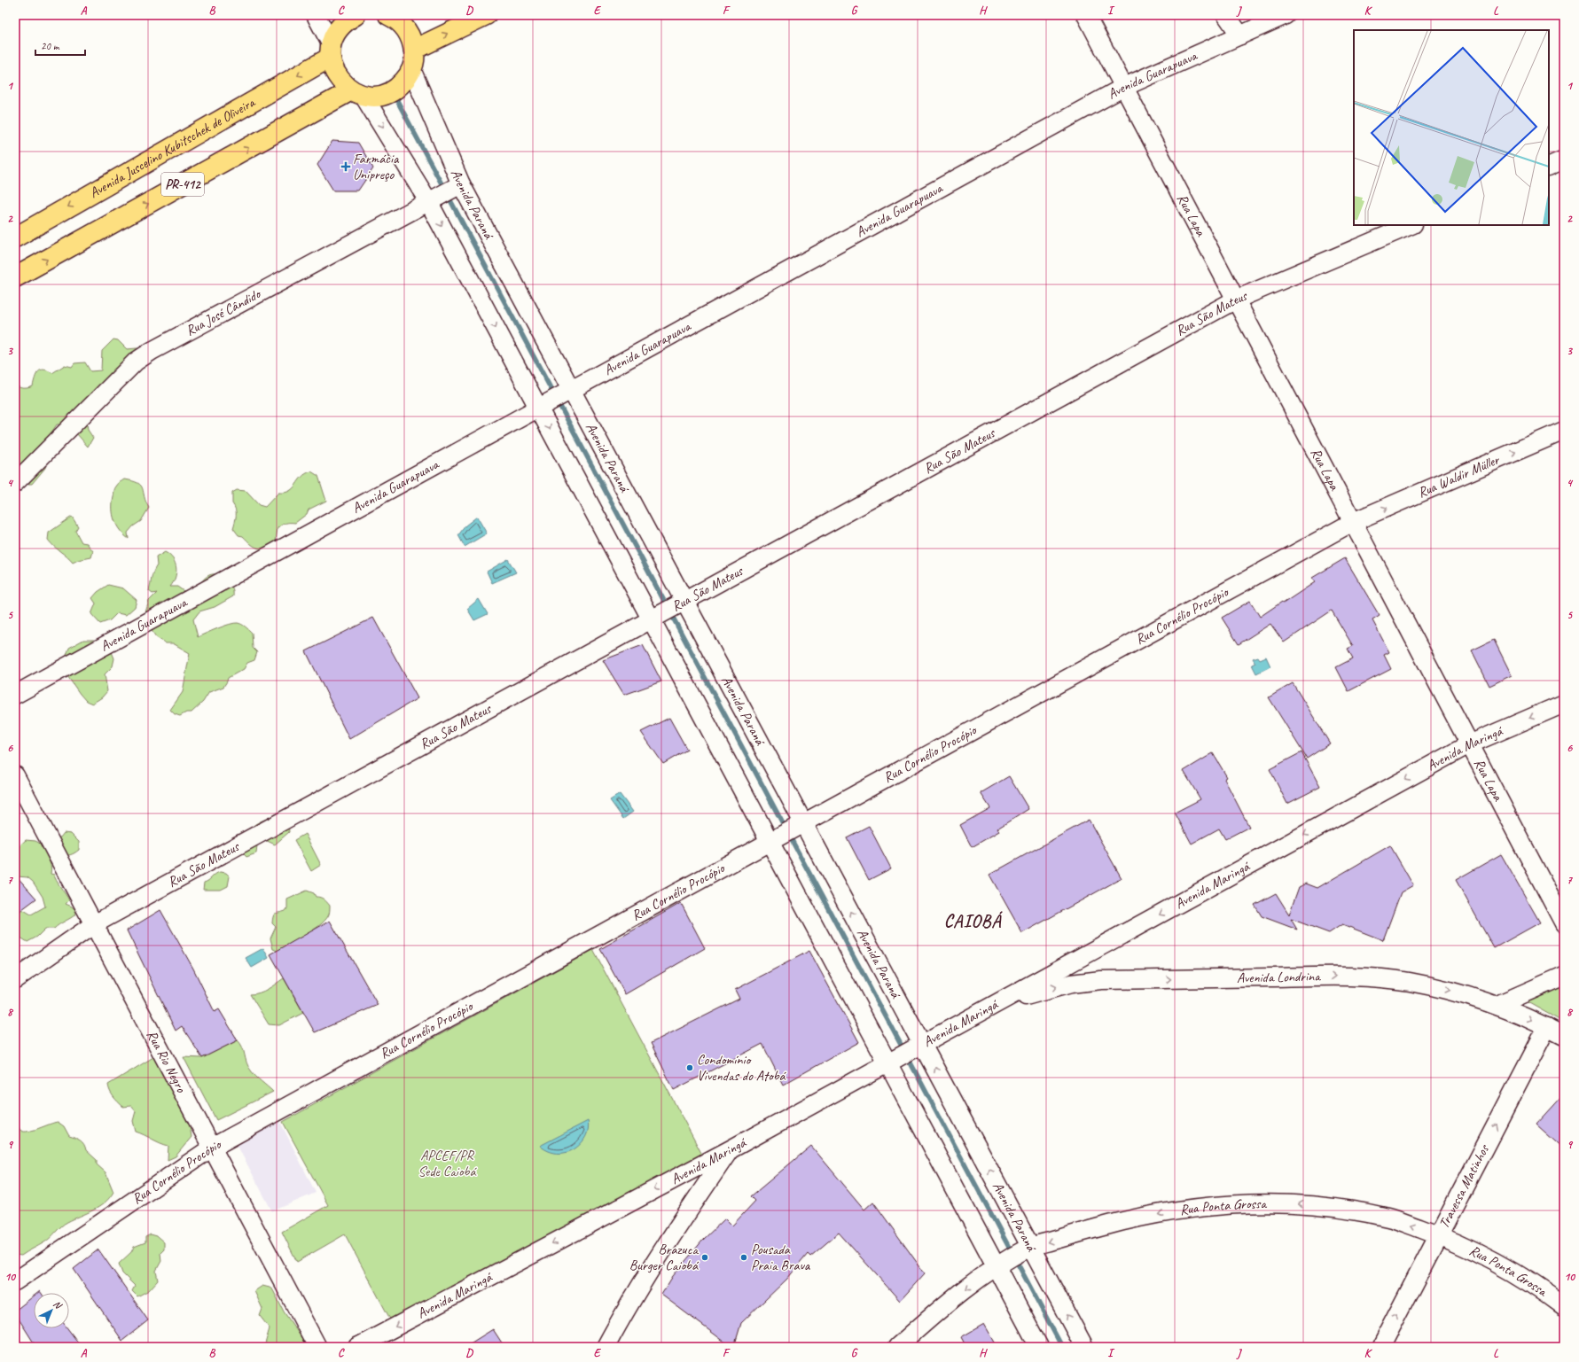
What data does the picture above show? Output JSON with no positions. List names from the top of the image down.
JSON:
{
  "streets": {
    "main road": ["Avenida Juscelino Kubitschek de Oliveira", "PR-412"],
    "street": [
      "Avenida Guarapuava",
      "Avenida Paraná",
      "Rua Lapa",
      "Rua José Cândido",
      "Rua São Mateus",
      "Rua Waldir Müller",
      "Rua Cornélio Procópio",
      "Avenida Maringá",
      "Avenida Londrina",
      "Rua Rio Negro",
      "Travessa Matinhos",
      "Rua Ponta Grossa"
    ]
  },
  "crossings": [
    ["Avenida Guarapuava", "Avenida Paraná"],
    ["Avenida Guarapuava", "Rua Lapa"],
    ["PR-412", "Avenida Paraná"],
    ["Avenida Paraná", "Rua José Cândido"],
    ["Avenida Paraná", "Rua São Mateus"],
    ["Avenida Paraná", "Rua Cornélio Procópio"],
    ["Avenida Paraná", "Avenida Maringá"],
    ["Avenida Paraná", "Rua Ponta Grossa"],
    ["Rua Lapa", "Rua São Mateus"],
    ["Rua Lapa", "Rua Waldir Müller"],
    ["Rua Lapa", "Rua Cornélio Procópio"],
    ["Rua Lapa", "Avenida Maringá"],
    ["Rua São Mateus", "Rua Rio Negro"],
    ["Rua Waldir Müller", "Rua Cornélio Procópio"],
    ["Rua Cornélio Procópio", "Rua Rio Negro"],
    ["Avenida Maringá", "Avenida Londrina"],
    ["Avenida Londrina", "Travessa Matinhos"],
    ["Travessa Matinhos", "Rua Ponta Grossa"]
  ],
  "one_way": [
    "Rua Waldir Müller",
    "Avenida Maringá",
    "Avenida Londrina",
    "Travessa Matinhos",
    "Rua Ponta Grossa"
  ],
  "districts": ["CAIOBÁ"],
  "parks": ["APCEF/PR Sede Caiobá"],
  "places": {
    "health": ["Farmácia Unipreço"],
    "other": ["Condomínio Vivendas do Atobá", "Brazuca Burger Caiobá", "Pousada Praia Brava"]
  },
  "scale_bar": "20 m",
  "north": "top right",
  "grid": {
    "columns": [
      "A",
      "B",
      "C",
      "D",
      "E",
      "F",
      "G",
      "H",
      "I",
      "J",
      "K",
      "L"
    ],
    "rows": [
      "1",
      "2",
      "3",
      "4",
      "5",
      "6",
      "7",
      "8",
      "9",
      "10"
    ]
  }
}
